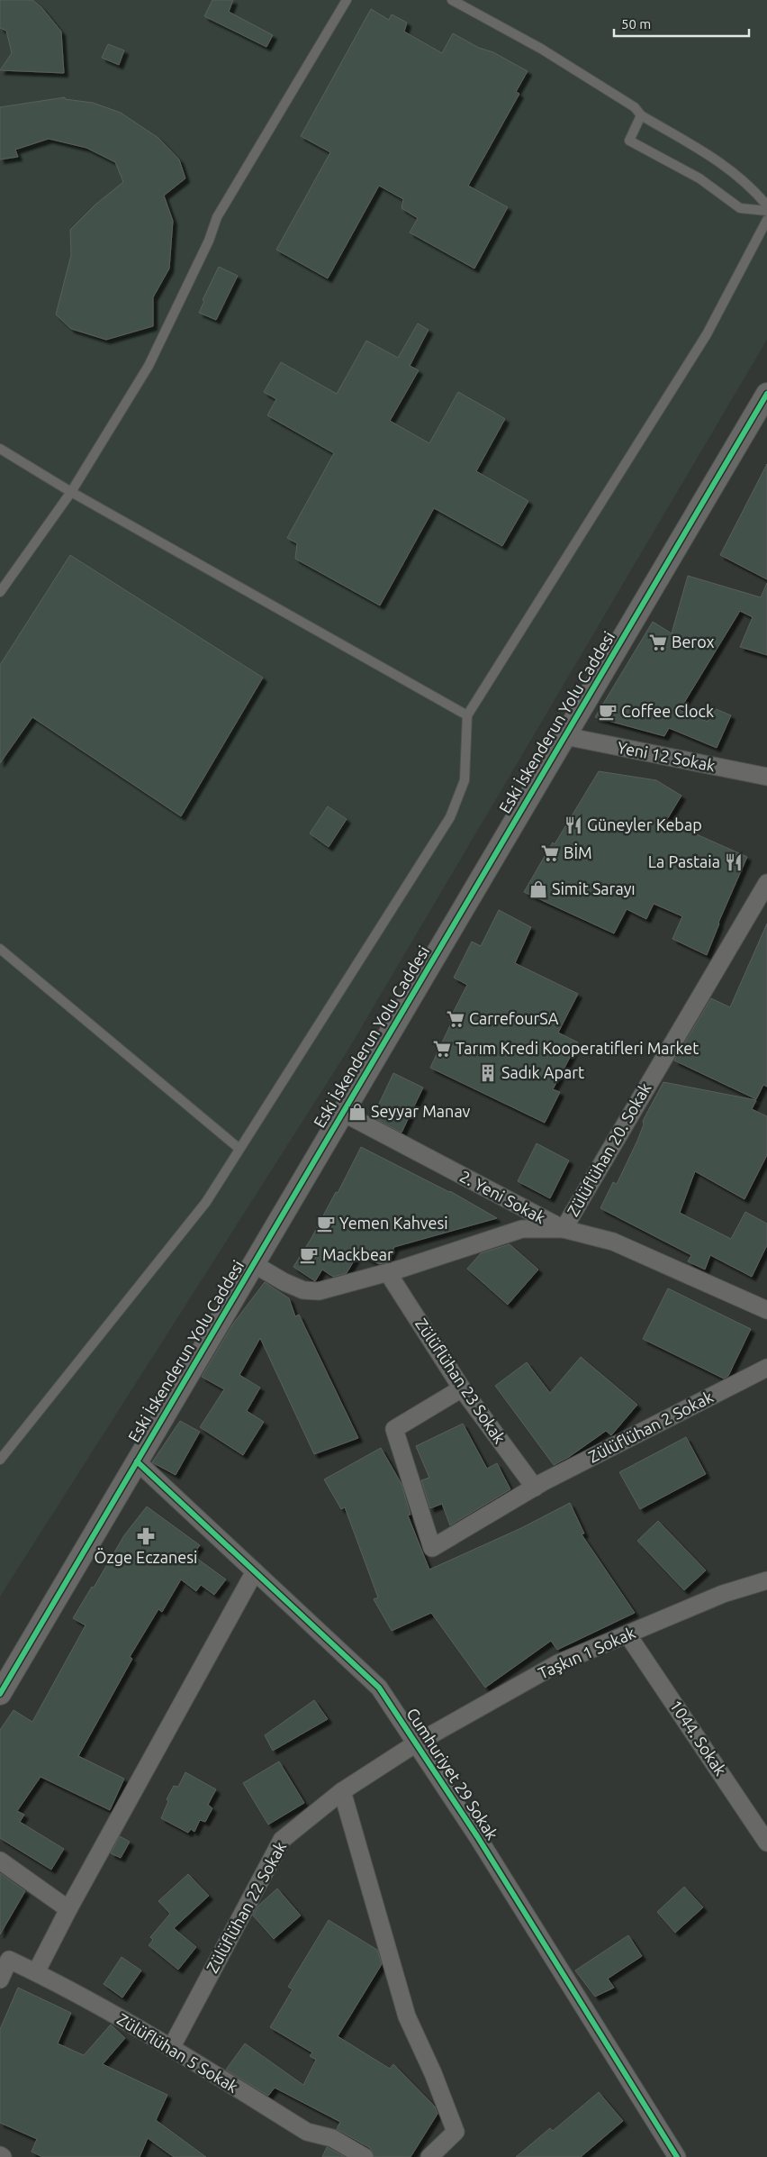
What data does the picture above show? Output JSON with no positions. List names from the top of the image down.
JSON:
{
  "streets": {
    "street": [
      "Eski İskenderun Yolu Caddesi",
      "Yeni 12 Sokak",
      "Zülüflühan 20. Sokak",
      "2. Yeni Sokak",
      "Zülüflühan 23 Sokak",
      "Zülüflühan 2 Sokak",
      "Taşkın 1 Sokak",
      "1044. Sokak",
      "Cumhuriyet 29 Sokak",
      "Zülüflühan 22 Sokak",
      "Zülüflühan 5 Sokak"
    ]
  },
  "crossings": [
    ["Eski İskenderun Yolu Caddesi", "Yeni 12 Sokak"],
    ["Eski İskenderun Yolu Caddesi", "Zülüflühan 20. Sokak"],
    ["Eski İskenderun Yolu Caddesi", "2. Yeni Sokak"],
    ["Eski İskenderun Yolu Caddesi", "Cumhuriyet 29 Sokak"],
    ["Zülüflühan 20. Sokak", "2. Yeni Sokak"],
    ["Zülüflühan 20. Sokak", "Zülüflühan 23 Sokak"],
    ["Zülüflühan 23 Sokak", "Zülüflühan 2 Sokak"],
    ["Taşkın 1 Sokak", "1044. Sokak"],
    ["Taşkın 1 Sokak", "Cumhuriyet 29 Sokak"],
    ["Taşkın 1 Sokak", "Zülüflühan 22 Sokak"],
    ["Cumhuriyet 29 Sokak", "Zülüflühan 22 Sokak"],
    ["Zülüflühan 22 Sokak", "Zülüflühan 5 Sokak"]
  ],
  "places": {
    "supermarket": [
      "Berox",
      "BİM",
      "CarrefourSA",
      "Tarım Kredi Kooperatifleri Market"
    ],
    "cafe": ["Coffee Clock", "Yemen Kahvesi", "Mackbear"],
    "restaurant": ["Güneyler Kebap", "La Pastaia"],
    "shop": ["Simit Sarayı", "Seyyar Manav"],
    "building": ["Sadık Apart"],
    "pharmacy": ["Özge Eczanesi"]
  },
  "scale_bar": "50 m"
}
